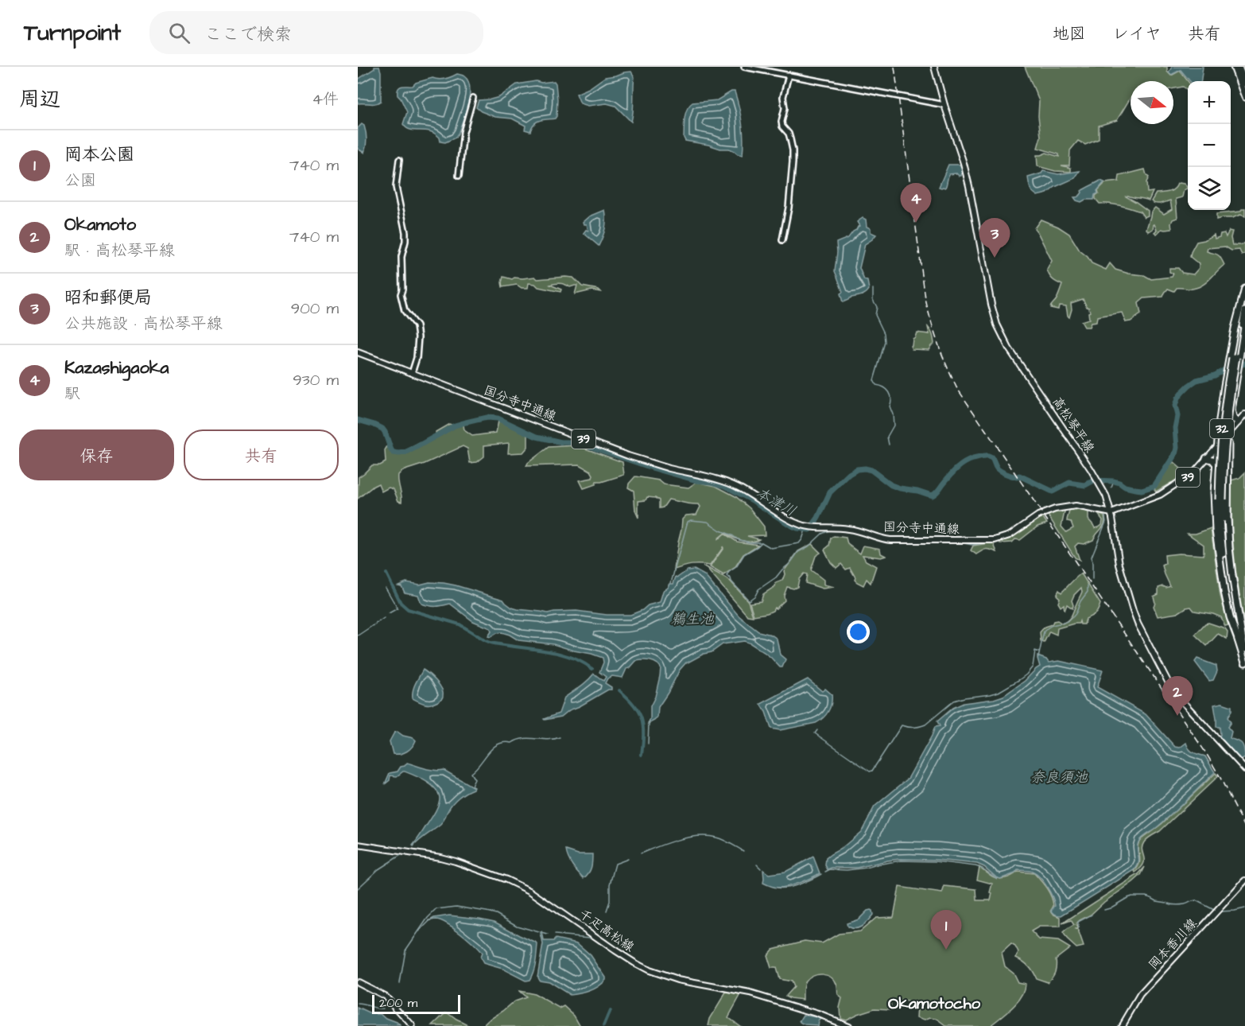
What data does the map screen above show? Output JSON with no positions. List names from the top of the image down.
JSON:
{
  "streets": {
    "highway": ["32"],
    "main road": [
      "国分寺中通線",
      "高松琴平線",
      "39",
      "千疋高松線",
      "岡本香川線"
    ]
  },
  "crossings": [
    ["国分寺中通線", "高松琴平線"],
    ["国分寺中通線", "39"],
    ["高松琴平線", "39"]
  ],
  "districts": ["Okamotocho"],
  "water": ["本津川", "鵜生池", "奈良須池"],
  "scale_bar": "200 m",
  "north": "right",
  "page": {
    "header": "Turnpoint",
    "search": "ここで検索",
    "nav": ["地図", "レイヤ", "共有"],
    "heading": ["周辺", "4件"],
    "map_buttons": ["+", "−"],
    "list": [
      {
        "mark": "1",
        "name": "岡本公園",
        "note": "公園",
        "value": "740 m"
      },
      {
        "mark": "2",
        "name": "Okamoto",
        "note": "駅 · 高松琴平線",
        "value": "740 m"
      },
      {
        "mark": "3",
        "name": "昭和郵便局",
        "note": "公共施設 · 高松琴平線",
        "value": "900 m"
      },
      {
        "mark": "4",
        "name": "Kazashigaoka",
        "note": "駅",
        "value": "930 m"
      }
    ],
    "pins": [
      "4",
      "3",
      "2",
      "1"
    ],
    "buttons": ["保存", "共有"],
    "scale": "200 m"
  }
}
